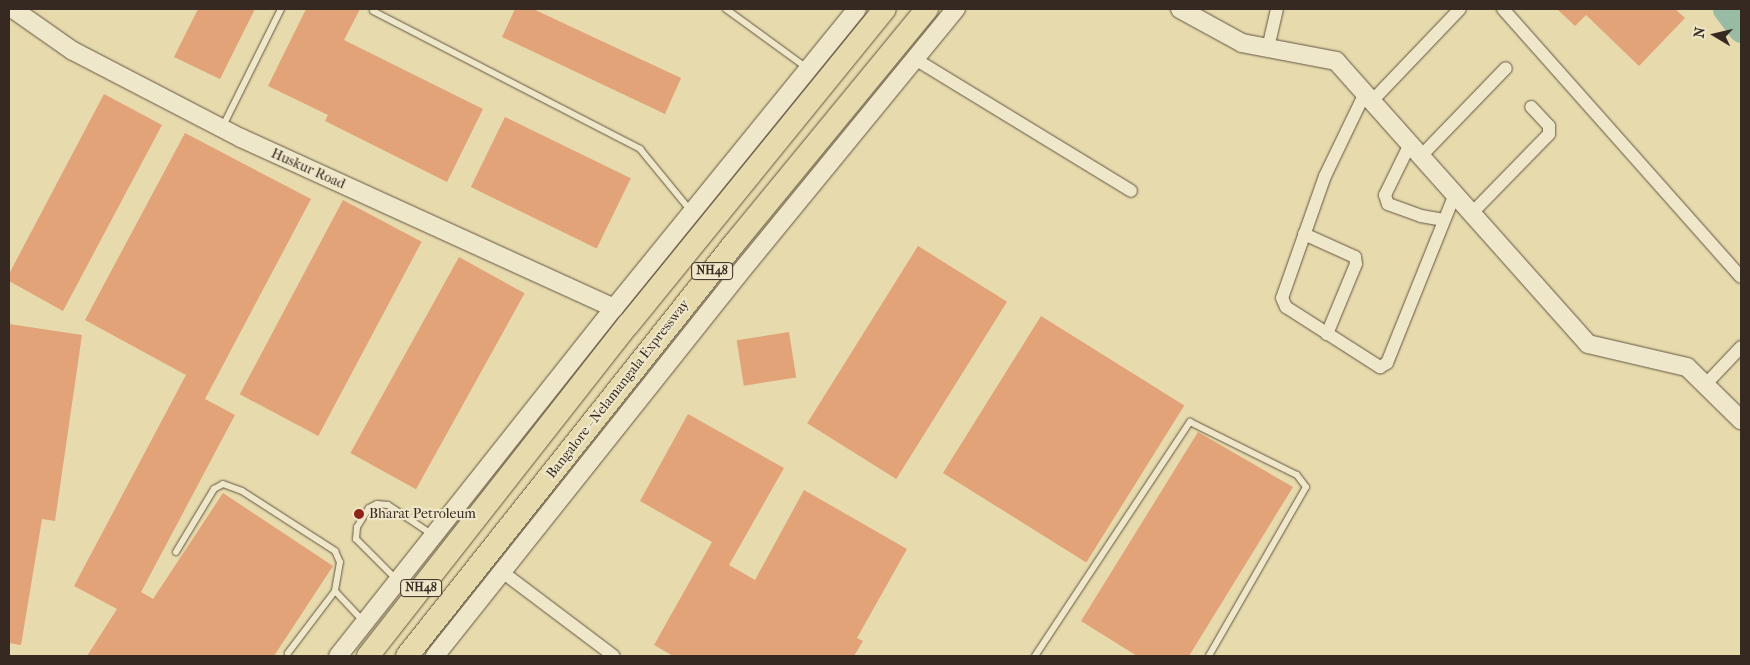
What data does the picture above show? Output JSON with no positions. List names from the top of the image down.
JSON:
{
  "streets": {
    "highway": ["NH48", "Bangalore - Nelamangala Expressway"],
    "street": ["Huskur Road"]
  },
  "places": ["Bharat Petroleum"],
  "north": "left"
}
